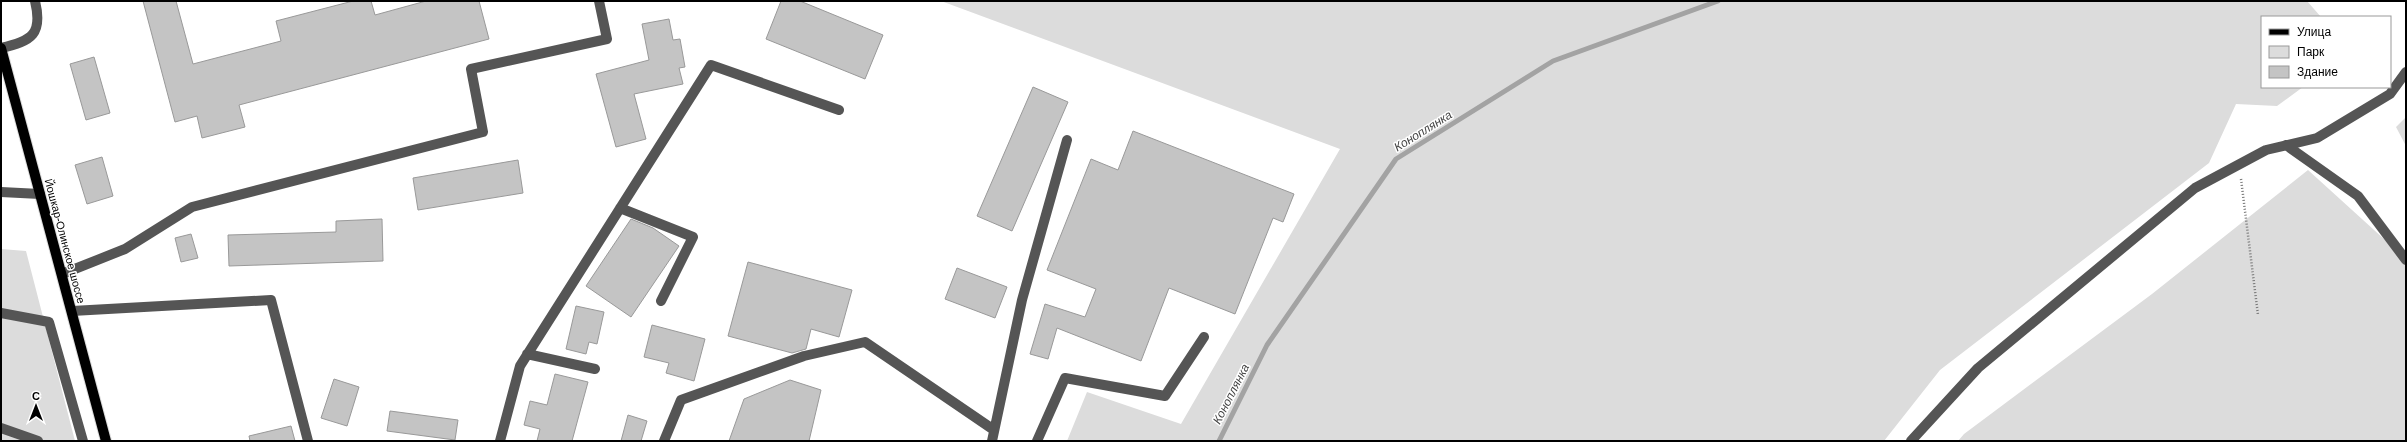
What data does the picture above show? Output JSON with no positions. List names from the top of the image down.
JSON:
{
  "streets": {
    "main road": ["Йошкар-Олинское шоссе"]
  },
  "water": ["Коноплянка"],
  "legend": ["Улица", "Парк", "Здание"],
  "north": "top"
}
